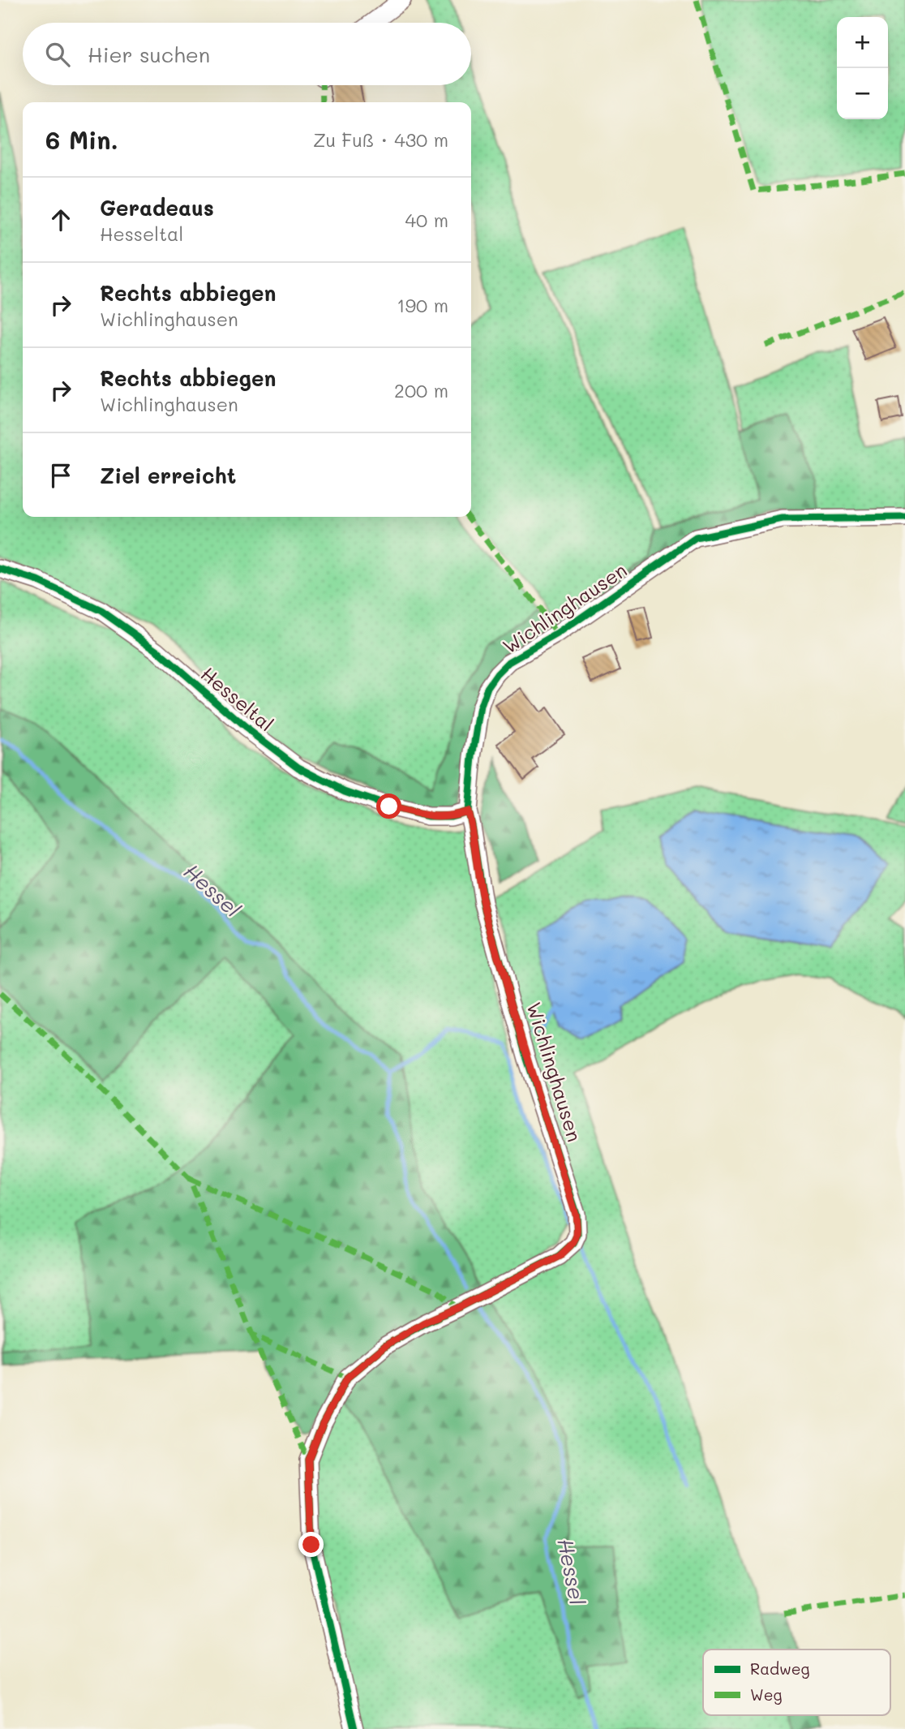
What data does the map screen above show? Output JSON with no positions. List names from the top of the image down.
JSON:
{
  "streets": {
    "street": ["Wichlinghausen", "Hesseltal"]
  },
  "crossings": [
    ["Wichlinghausen", "Hesseltal"]
  ],
  "water": ["Hessel"],
  "legend": ["Radweg", "Weg"],
  "page": {
    "map_buttons": ["+", "−"],
    "search": "Hier suchen",
    "heading": ["6 Min.", "Zu Fuß · 430 m"],
    "list": [
      ["Geradeaus", "Hesseltal", "40 m"],
      ["Rechts abbiegen", "Wichlinghausen", "190 m"],
      ["Rechts abbiegen", "Wichlinghausen", "200 m"],
      "Ziel erreicht"
    ]
  }
}
